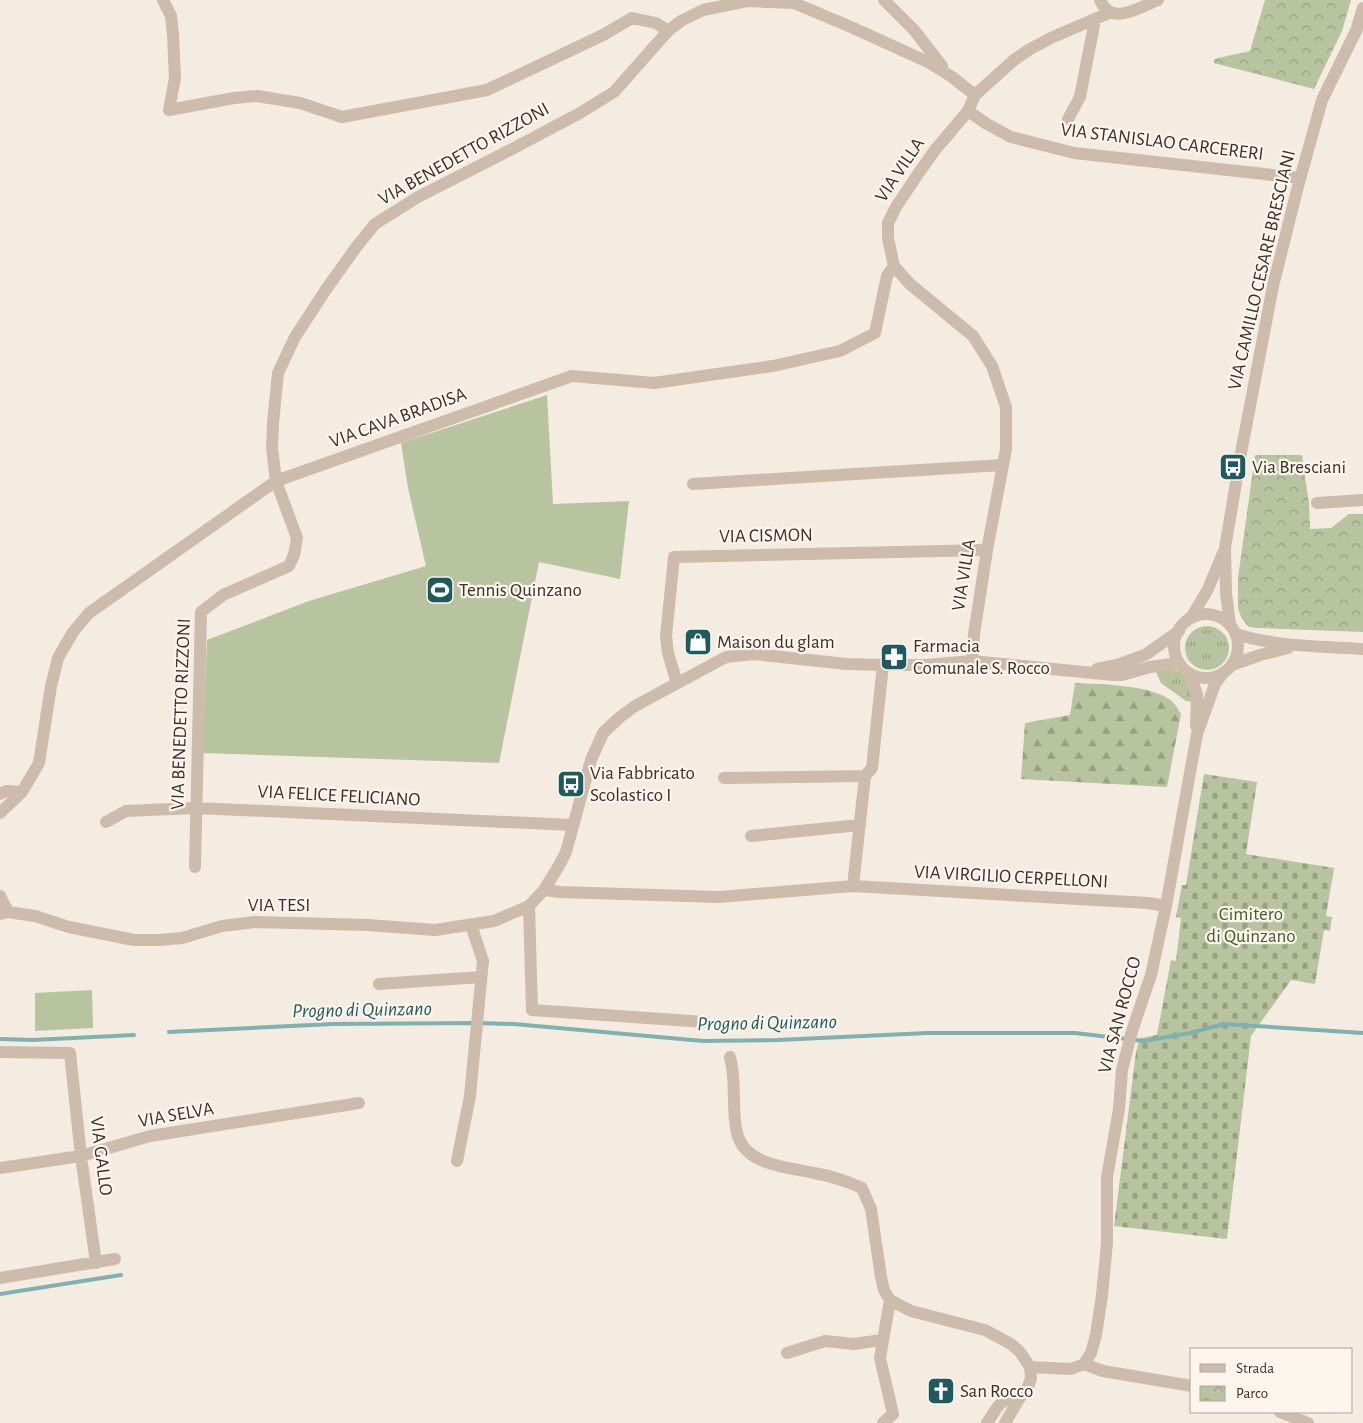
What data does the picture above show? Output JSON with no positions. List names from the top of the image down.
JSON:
{
  "streets": {
    "street": [
      "VIA STANISLAO CARCERERI",
      "VIA BENEDETTO RIZZONI",
      "VIA VILLA",
      "VIA CAMILLO CESARE BRESCIANI",
      "VIA CAVA BRADISA",
      "VIA CISMON",
      "VIA FELICE FELICIANO",
      "VIA VIRGILIO CERPELLONI",
      "VIA TESI",
      "VIA SAN ROCCO",
      "VIA SELVA",
      "VIA GALLO"
    ]
  },
  "crossings": [
    ["VIA STANISLAO CARCERERI", "VIA VILLA"],
    ["VIA STANISLAO CARCERERI", "VIA CAMILLO CESARE BRESCIANI"],
    ["VIA BENEDETTO RIZZONI", "VIA CAVA BRADISA"],
    ["VIA BENEDETTO RIZZONI", "VIA FELICE FELICIANO"],
    ["VIA VILLA", "VIA CAVA BRADISA"],
    ["VIA VILLA", "VIA CISMON"],
    ["VIA VILLA", "VIA TESI"],
    ["VIA CAMILLO CESARE BRESCIANI", "VIA TESI"],
    ["VIA CAMILLO CESARE BRESCIANI", "VIA SAN ROCCO"],
    ["VIA CISMON", "VIA TESI"],
    ["VIA FELICE FELICIANO", "VIA TESI"],
    ["VIA VIRGILIO CERPELLONI", "VIA TESI"],
    ["VIA VIRGILIO CERPELLONI", "VIA SAN ROCCO"],
    ["VIA TESI", "VIA SAN ROCCO"],
    ["VIA SELVA", "VIA GALLO"]
  ],
  "water": ["Progno di Quinzano"],
  "parks": ["Cimitero di Quinzano"],
  "places": {
    "bus stop": ["Via Bresciani", "Via Fabbricato Scolastico I"],
    "sports": ["Tennis Quinzano"],
    "shop": ["Maison du glam"],
    "pharmacy": ["Farmacia Comunale S. Rocco"],
    "church": ["San Rocco"]
  },
  "legend": ["Strada", "Parco"]
}
